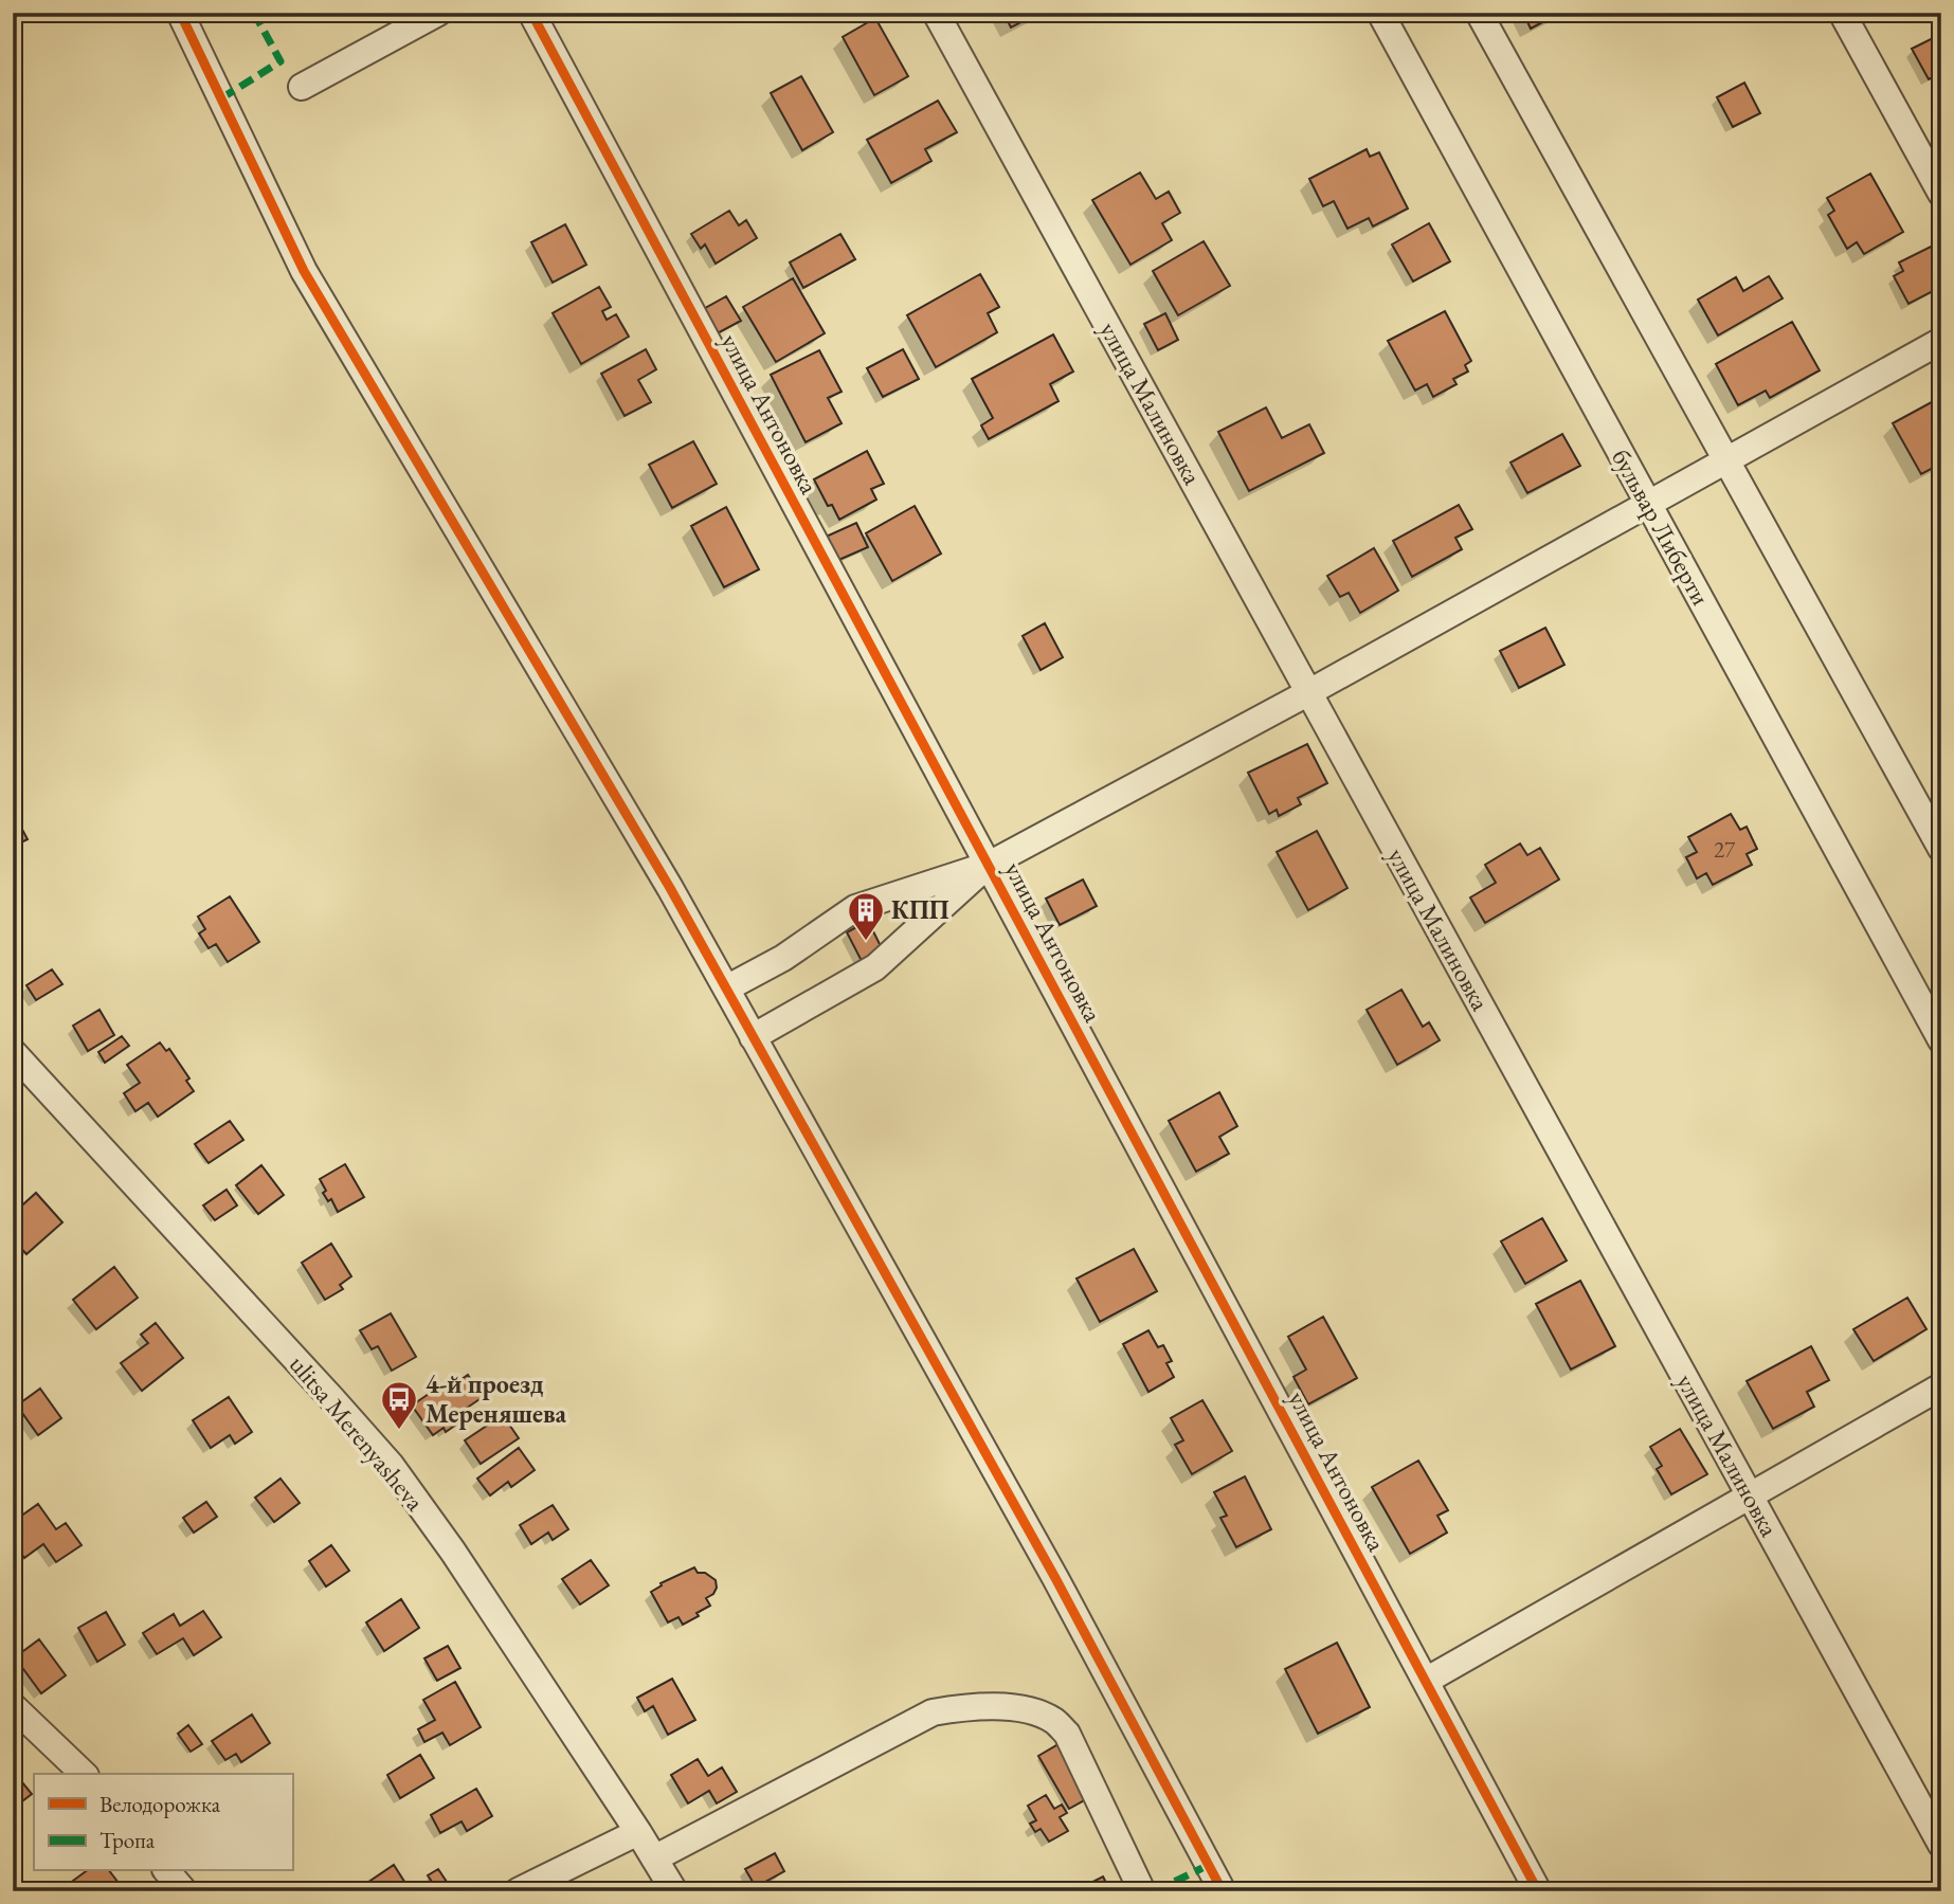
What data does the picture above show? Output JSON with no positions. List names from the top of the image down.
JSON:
{
  "streets": {
    "street": [
      "улица Малиновка",
      "улица Антоновка",
      "бульвар Либерти",
      "ulitsa Merenyasheva"
    ]
  },
  "places": {
    "building": ["КПП"],
    "bus stop": ["4-й проезд Мереняшева"]
  },
  "house_numbers": ["27"],
  "legend": ["Велодорожка", "Тропа"]
}
